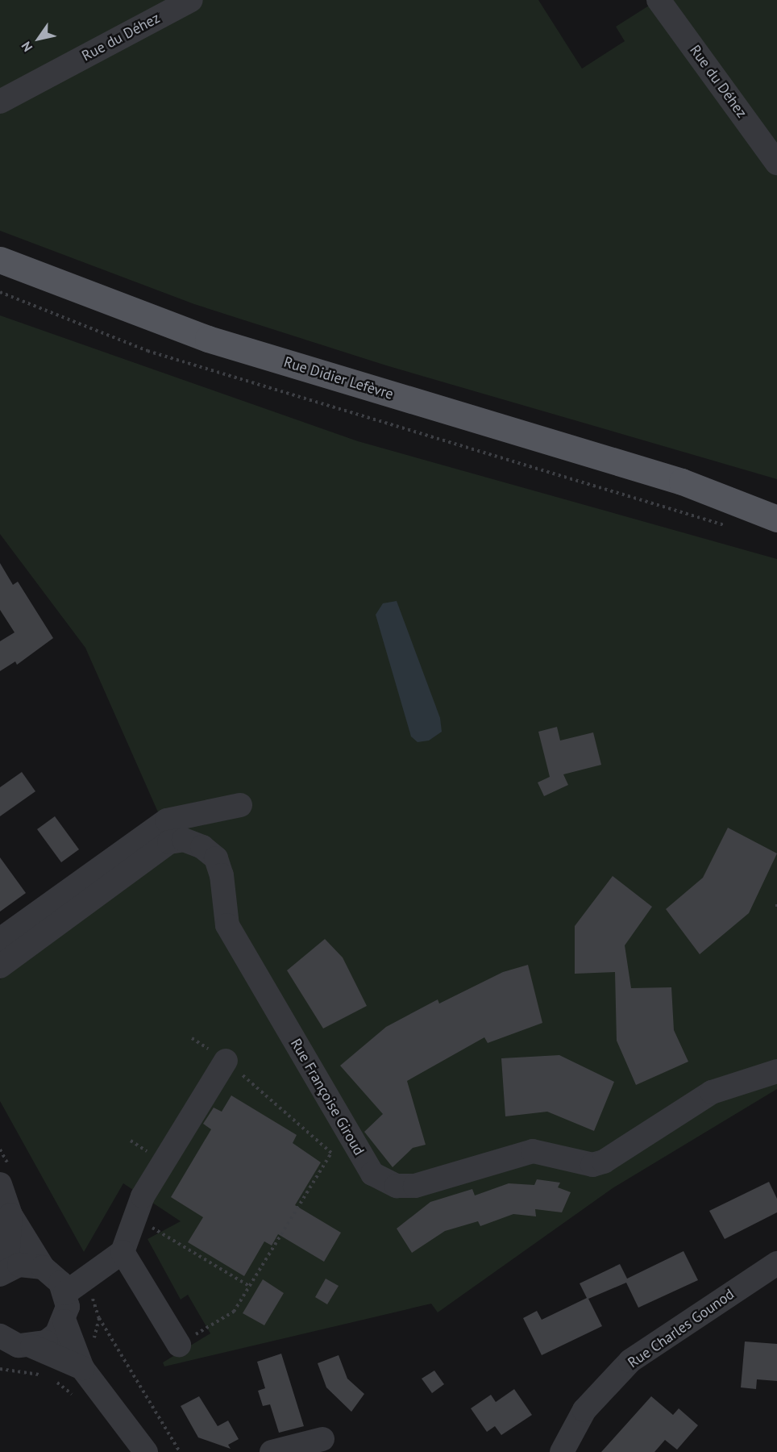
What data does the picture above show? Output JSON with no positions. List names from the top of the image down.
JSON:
{
  "streets": {
    "main road": ["Rue Didier Lefèvre"],
    "street": ["Rue du Déhez", "Rue Françoise Giroud", "Rue Charles Gounod"]
  },
  "north": "bottom left"
}
